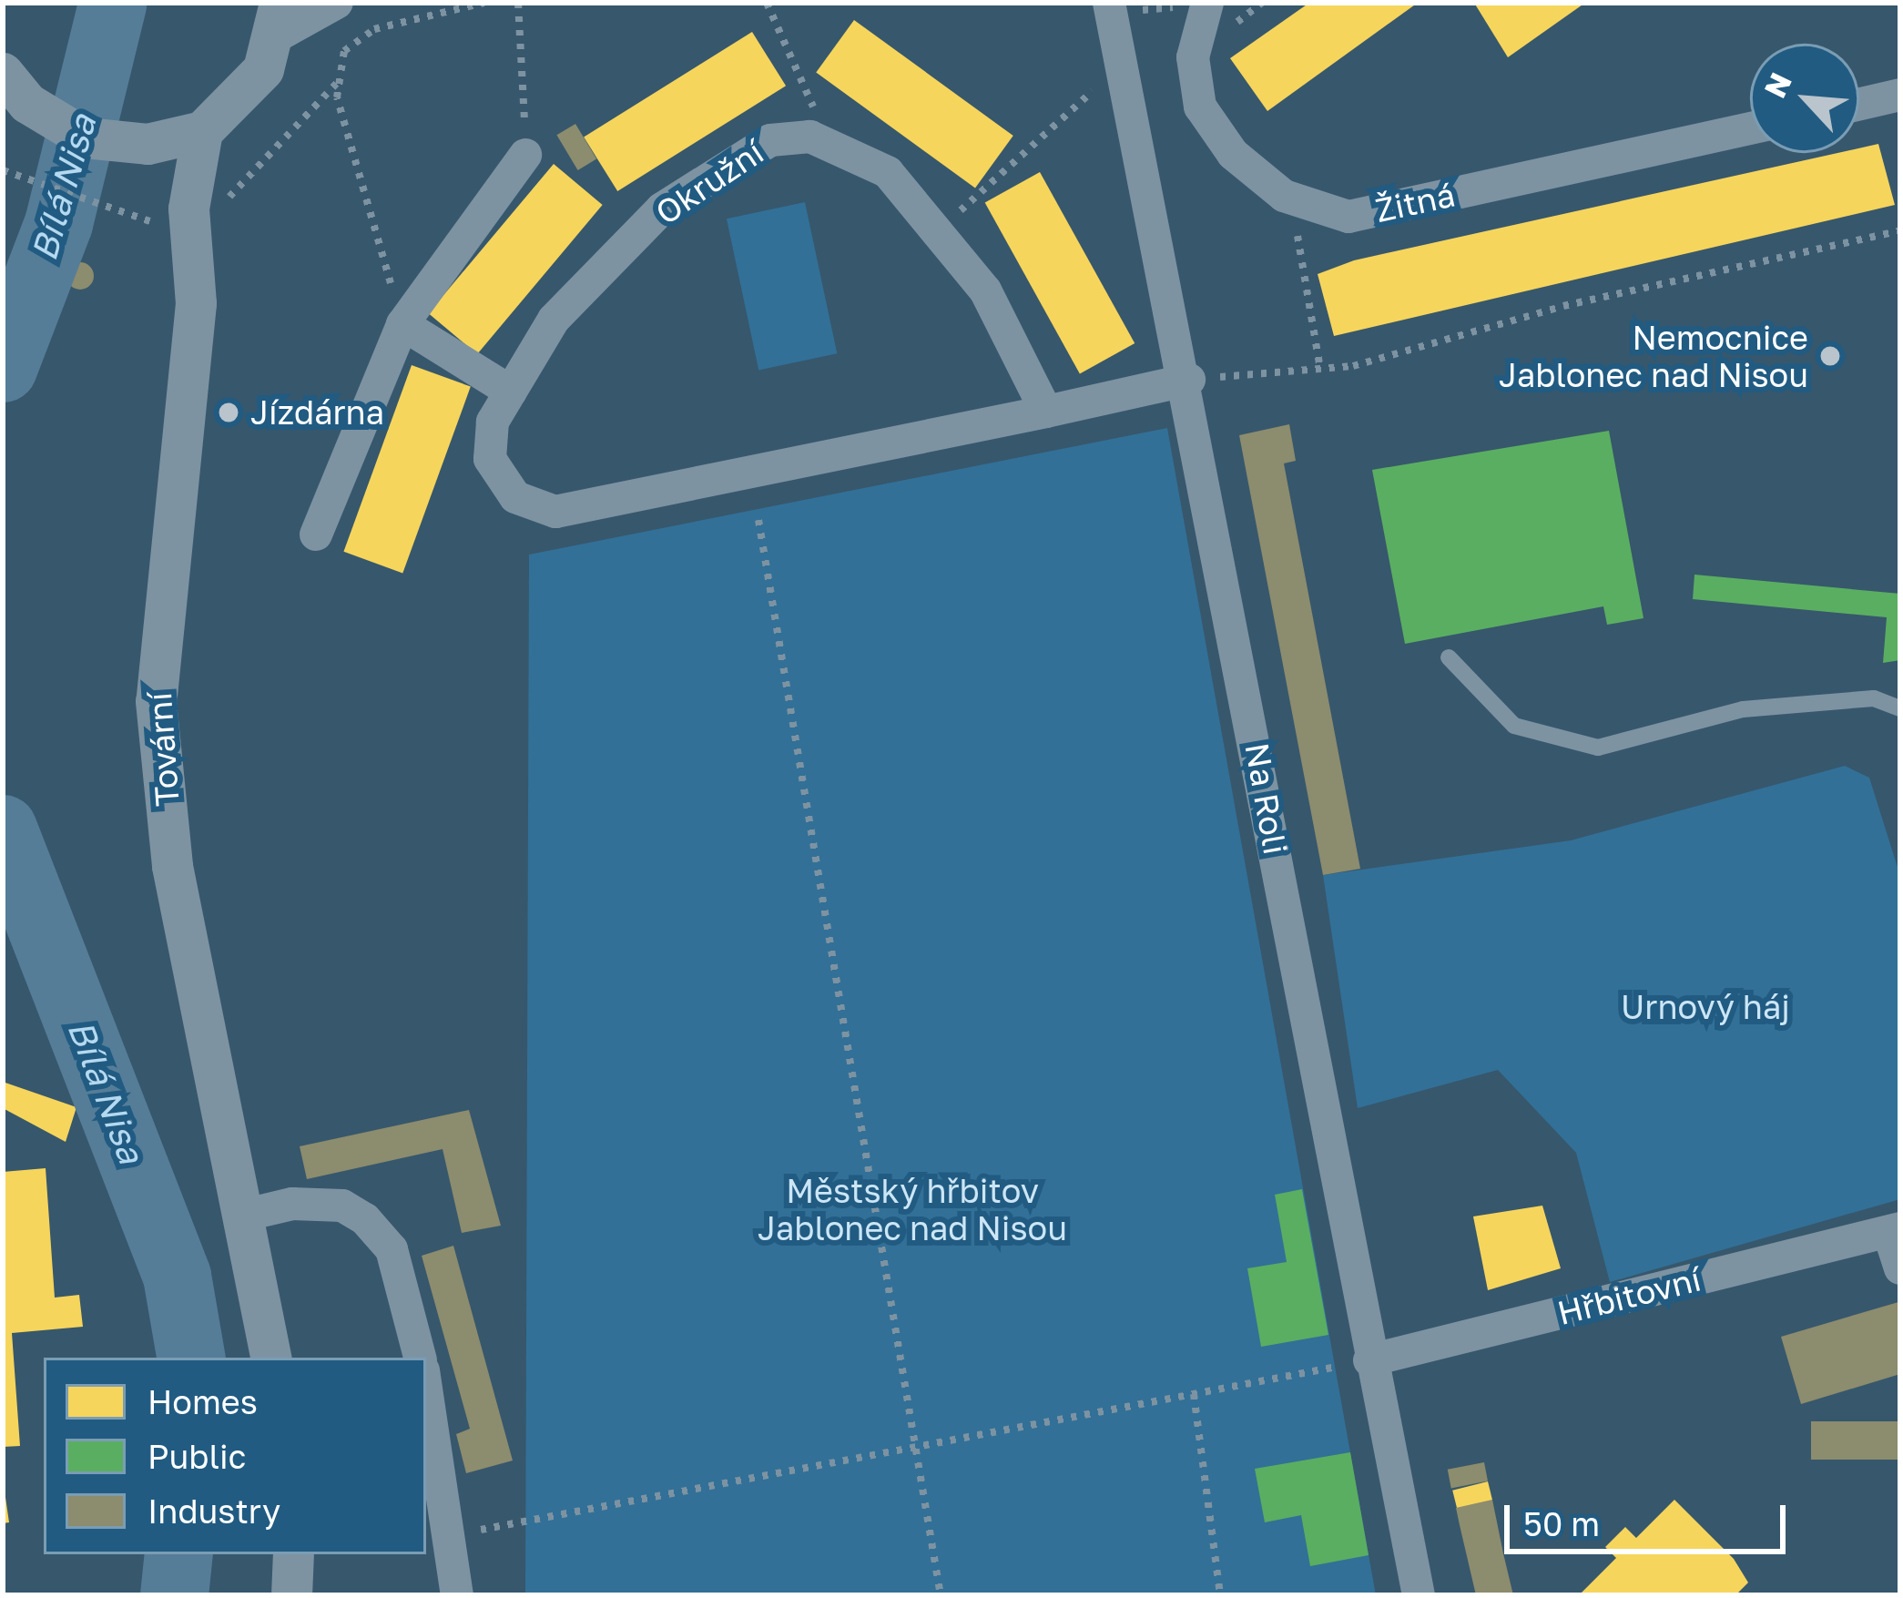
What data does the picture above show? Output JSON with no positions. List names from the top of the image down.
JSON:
{
  "streets": {
    "street": [
      "Okružní",
      "Žitná",
      "Tovární",
      "Na Roli",
      "Hřbitovní"
    ]
  },
  "crossings": [
    ["Okružní", "Na Roli"],
    ["Na Roli", "Hřbitovní"]
  ],
  "water": ["Bílá Nisa"],
  "parks": ["Urnový háj", "Městský hřbitov Jablonec nad Nisou"],
  "places": ["Nemocnice Jablonec nad Nisou", "Jízdárna"],
  "legend": ["Homes", "Public", "Industry"],
  "scale_bar": "50 m",
  "north": "top left"
}
